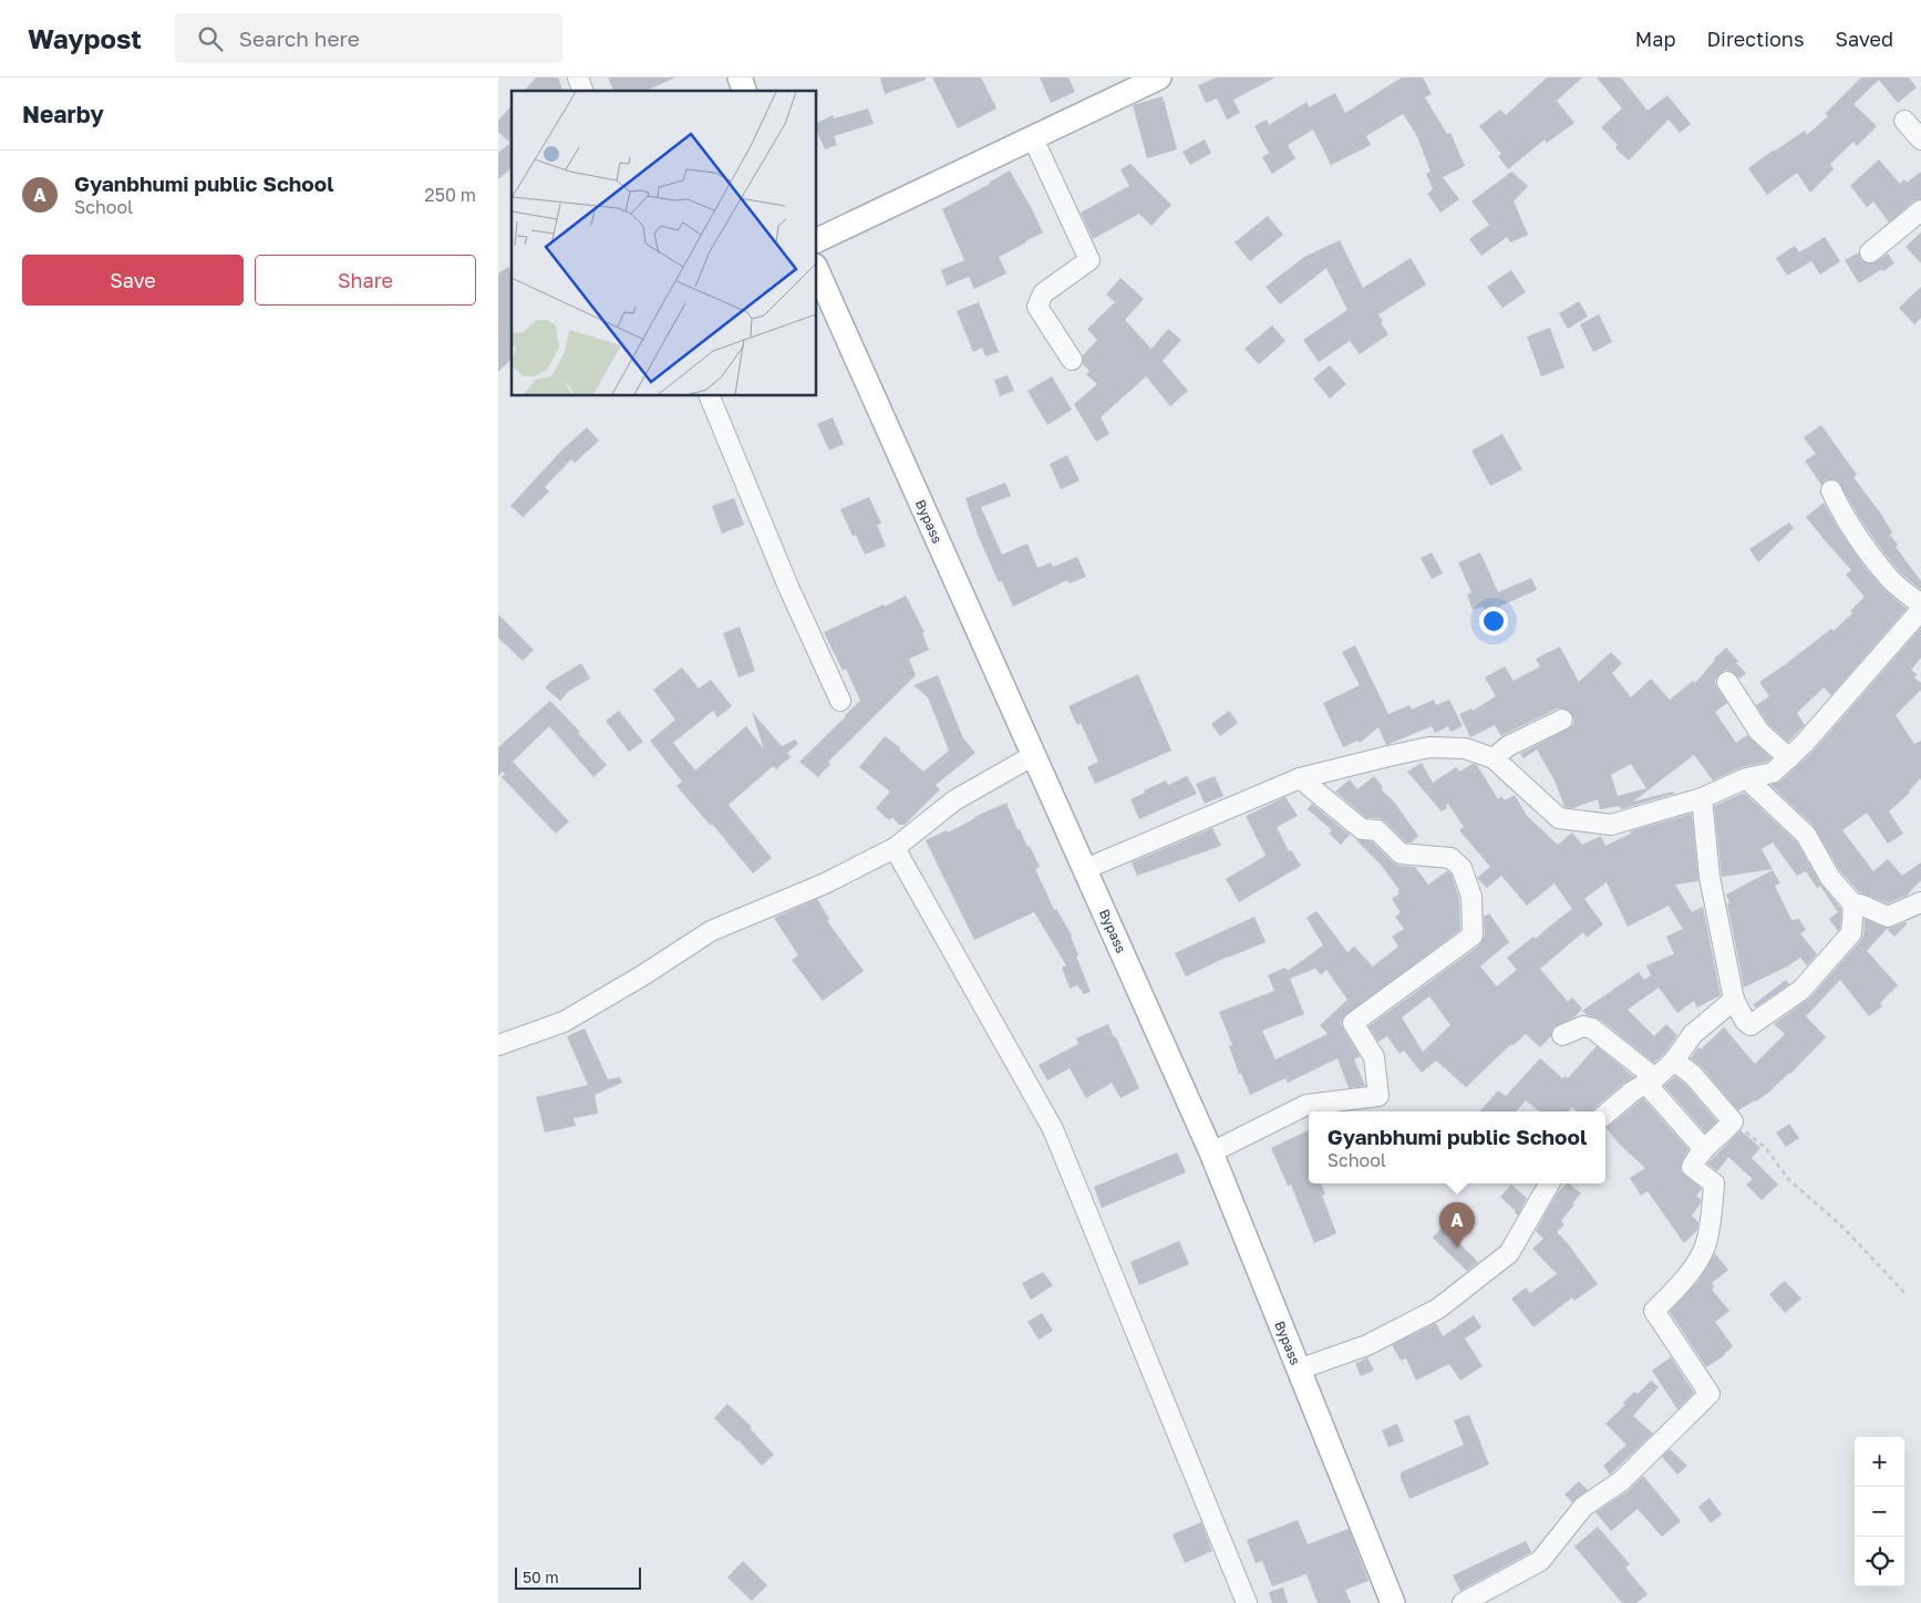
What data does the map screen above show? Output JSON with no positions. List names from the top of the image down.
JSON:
{
  "streets": {
    "main road": ["Bypass"]
  },
  "scale_bar": "50 m",
  "page": {
    "header": "Waypost",
    "search": "Search here",
    "nav": ["Map", "Directions", "Saved"],
    "heading": "Nearby",
    "list": [
      {
        "mark": "A",
        "name": "Gyanbhumi public School",
        "note": "School",
        "value": "250 m"
      }
    ],
    "buttons": ["Save", "Share"],
    "popup": ["Gyanbhumi public School", "School"],
    "pins": "A",
    "map_buttons": ["+", "−"],
    "scale": "50 m"
  }
}
